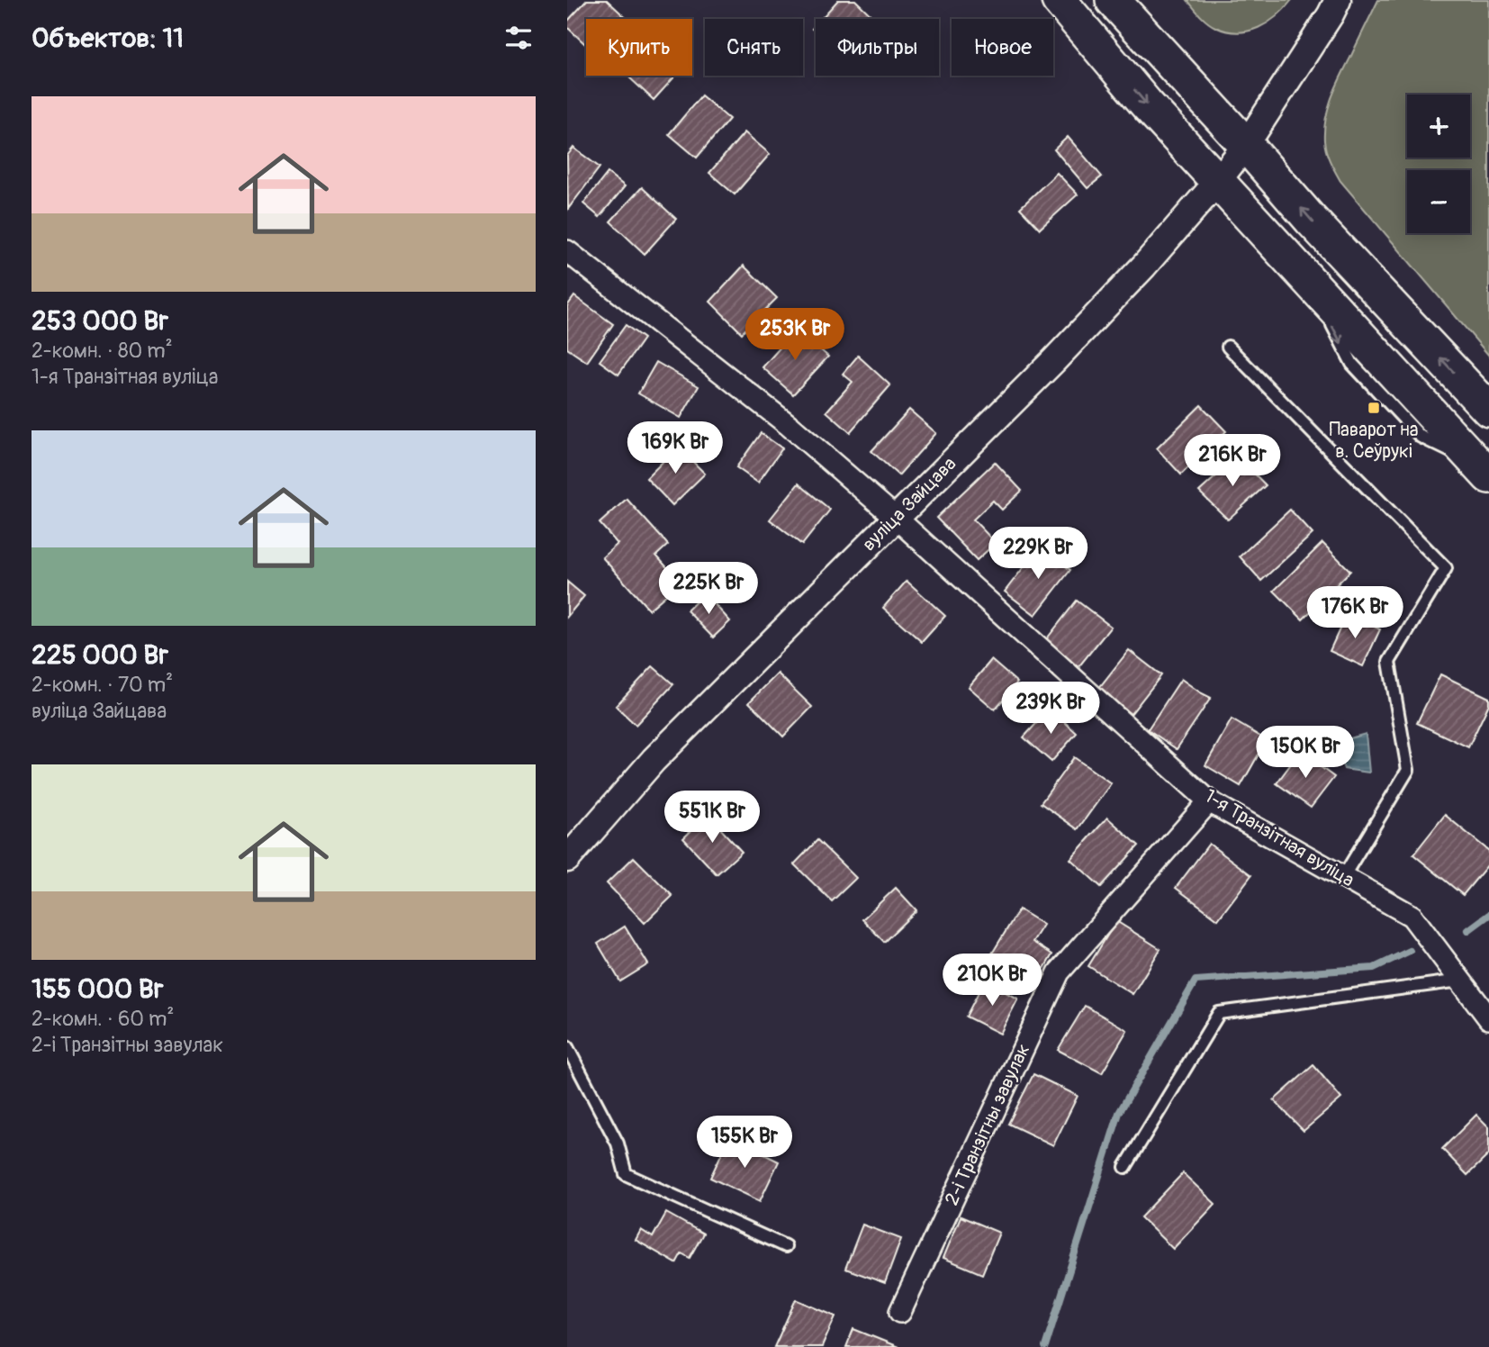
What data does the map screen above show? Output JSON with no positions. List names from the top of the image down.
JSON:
{
  "streets": {
    "street": ["вуліца Зайцава", "1-я Транзітная вуліца", "2-і Транзітны завулак"]
  },
  "crossings": [
    ["вуліца Зайцава", "1-я Транзітная вуліца"],
    ["1-я Транзітная вуліца", "2-і Транзітны завулак"]
  ],
  "places": {
    "transit": ["Паварот на в. Сеўрукі"]
  },
  "page": {
    "heading": "Объектов: 11",
    "chip": [
      "Купить",
      "Снять",
      "Фильтры",
      "Новое"
    ],
    "list": [
      {
        "name": "253 000 Br",
        "note": "2-комн. · 80 m² · 1-я Транзітная вуліца"
      },
      {
        "name": "225 000 Br",
        "note": "2-комн. · 70 m² · вуліца Зайцава"
      },
      {
        "name": "155 000 Br",
        "note": "2-комн. · 60 m² · 2-і Транзітны завулак"
      }
    ],
    "map_buttons": ["+", "−"],
    "price": [
      "253K Br",
      "169K Br",
      "216K Br",
      "229K Br",
      "225K Br",
      "176K Br",
      "239K Br",
      "150K Br",
      "551K Br",
      "210K Br",
      "155K Br"
    ]
  }
}
